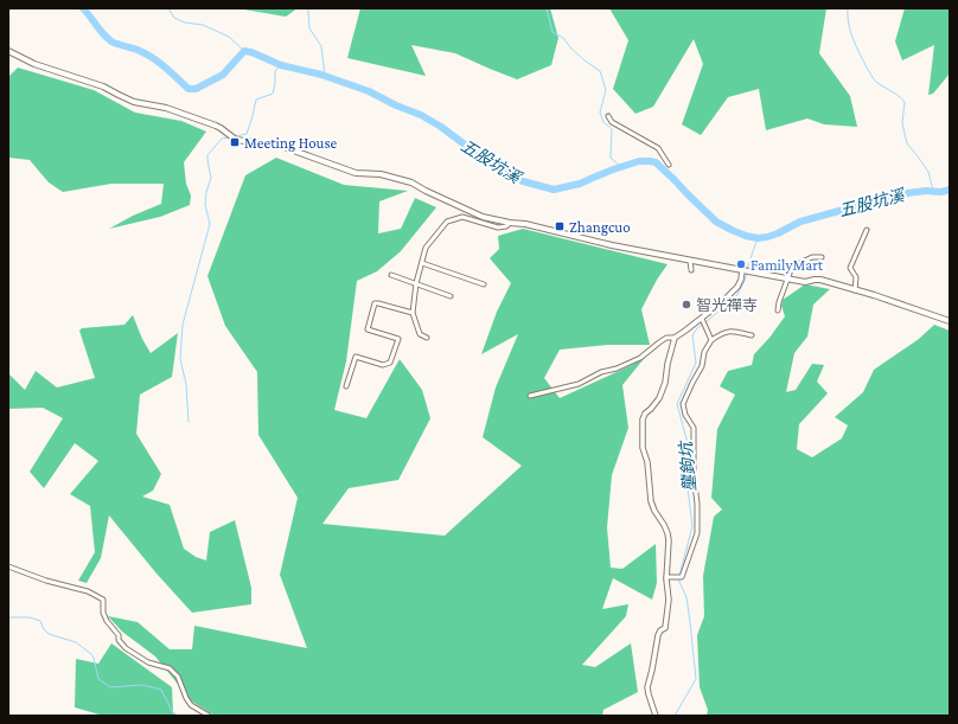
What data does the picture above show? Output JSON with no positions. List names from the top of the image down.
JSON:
{
  "water": ["五股坑溪", "壟鉤坑"],
  "places": {
    "transit": ["Meeting House", "Zhangcuo"],
    "other": ["FamilyMart", "智光禪寺"]
  }
}
